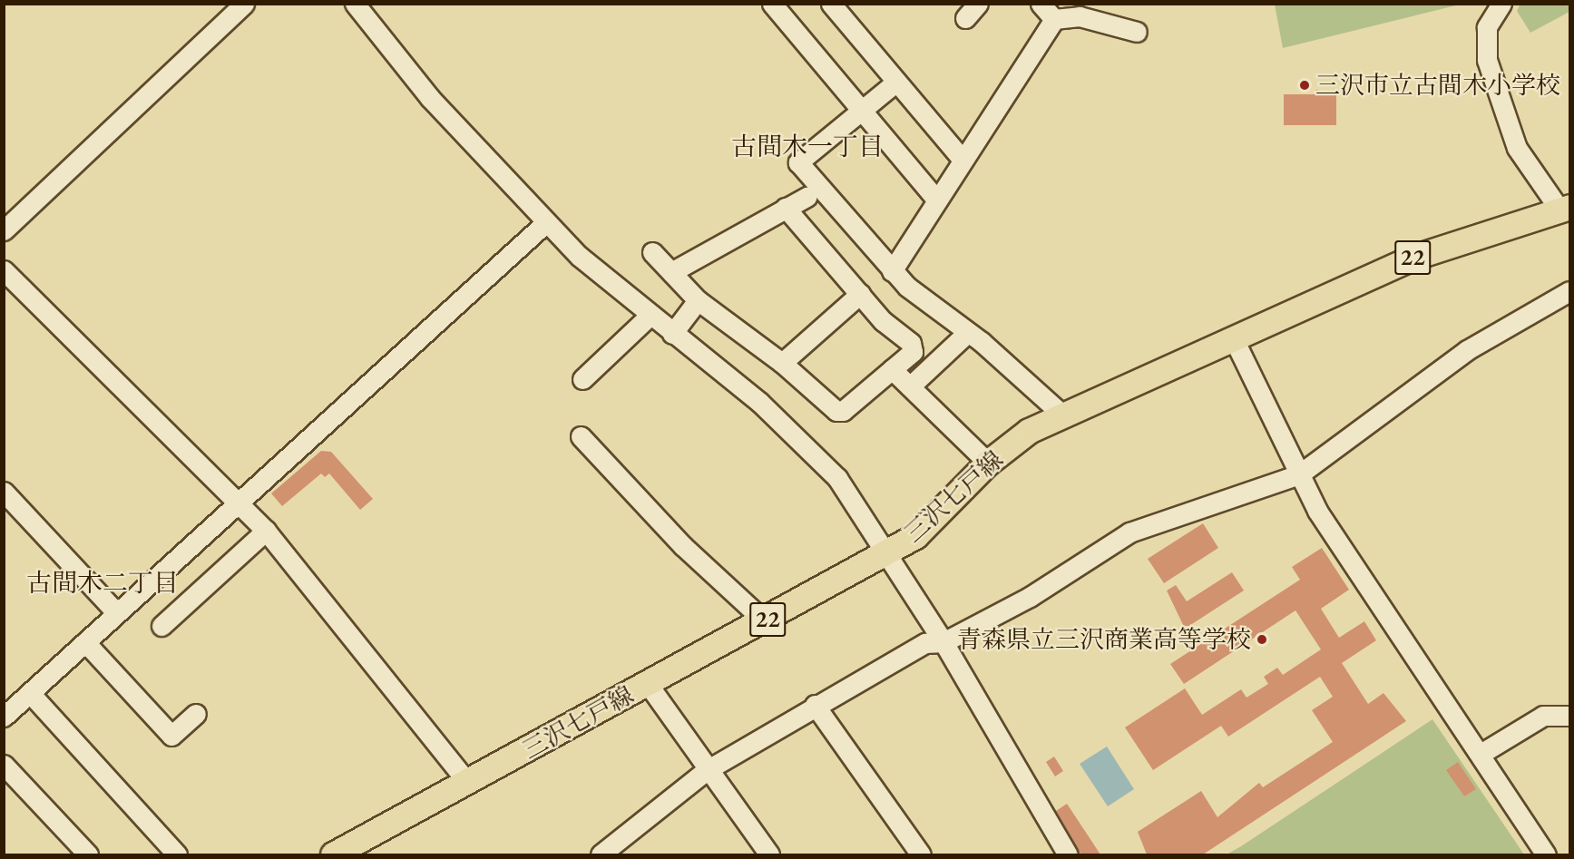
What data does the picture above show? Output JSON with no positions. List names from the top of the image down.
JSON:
{
  "streets": {
    "main road": ["22", "三沢七戸線"]
  },
  "districts": ["古間木一丁目", "古間木二丁目"],
  "places": ["三沢市立古間木小学校", "青森県立三沢商業高等学校"]
}
